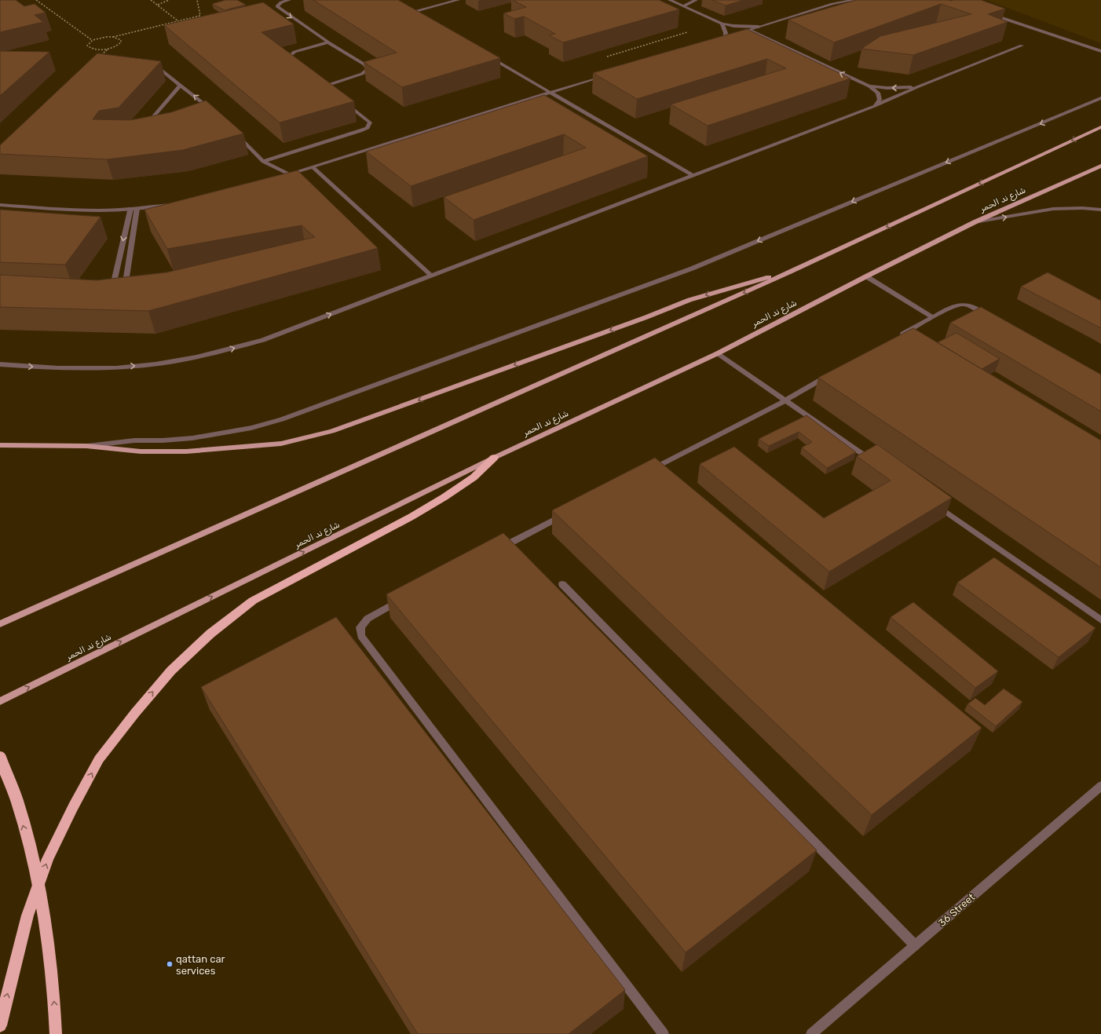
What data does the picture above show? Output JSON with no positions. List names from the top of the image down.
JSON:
{
  "streets": {
    "main road": ["شارع ند الحمر"],
    "street": ["36 Street"]
  },
  "places": ["qattan car services"]
}
